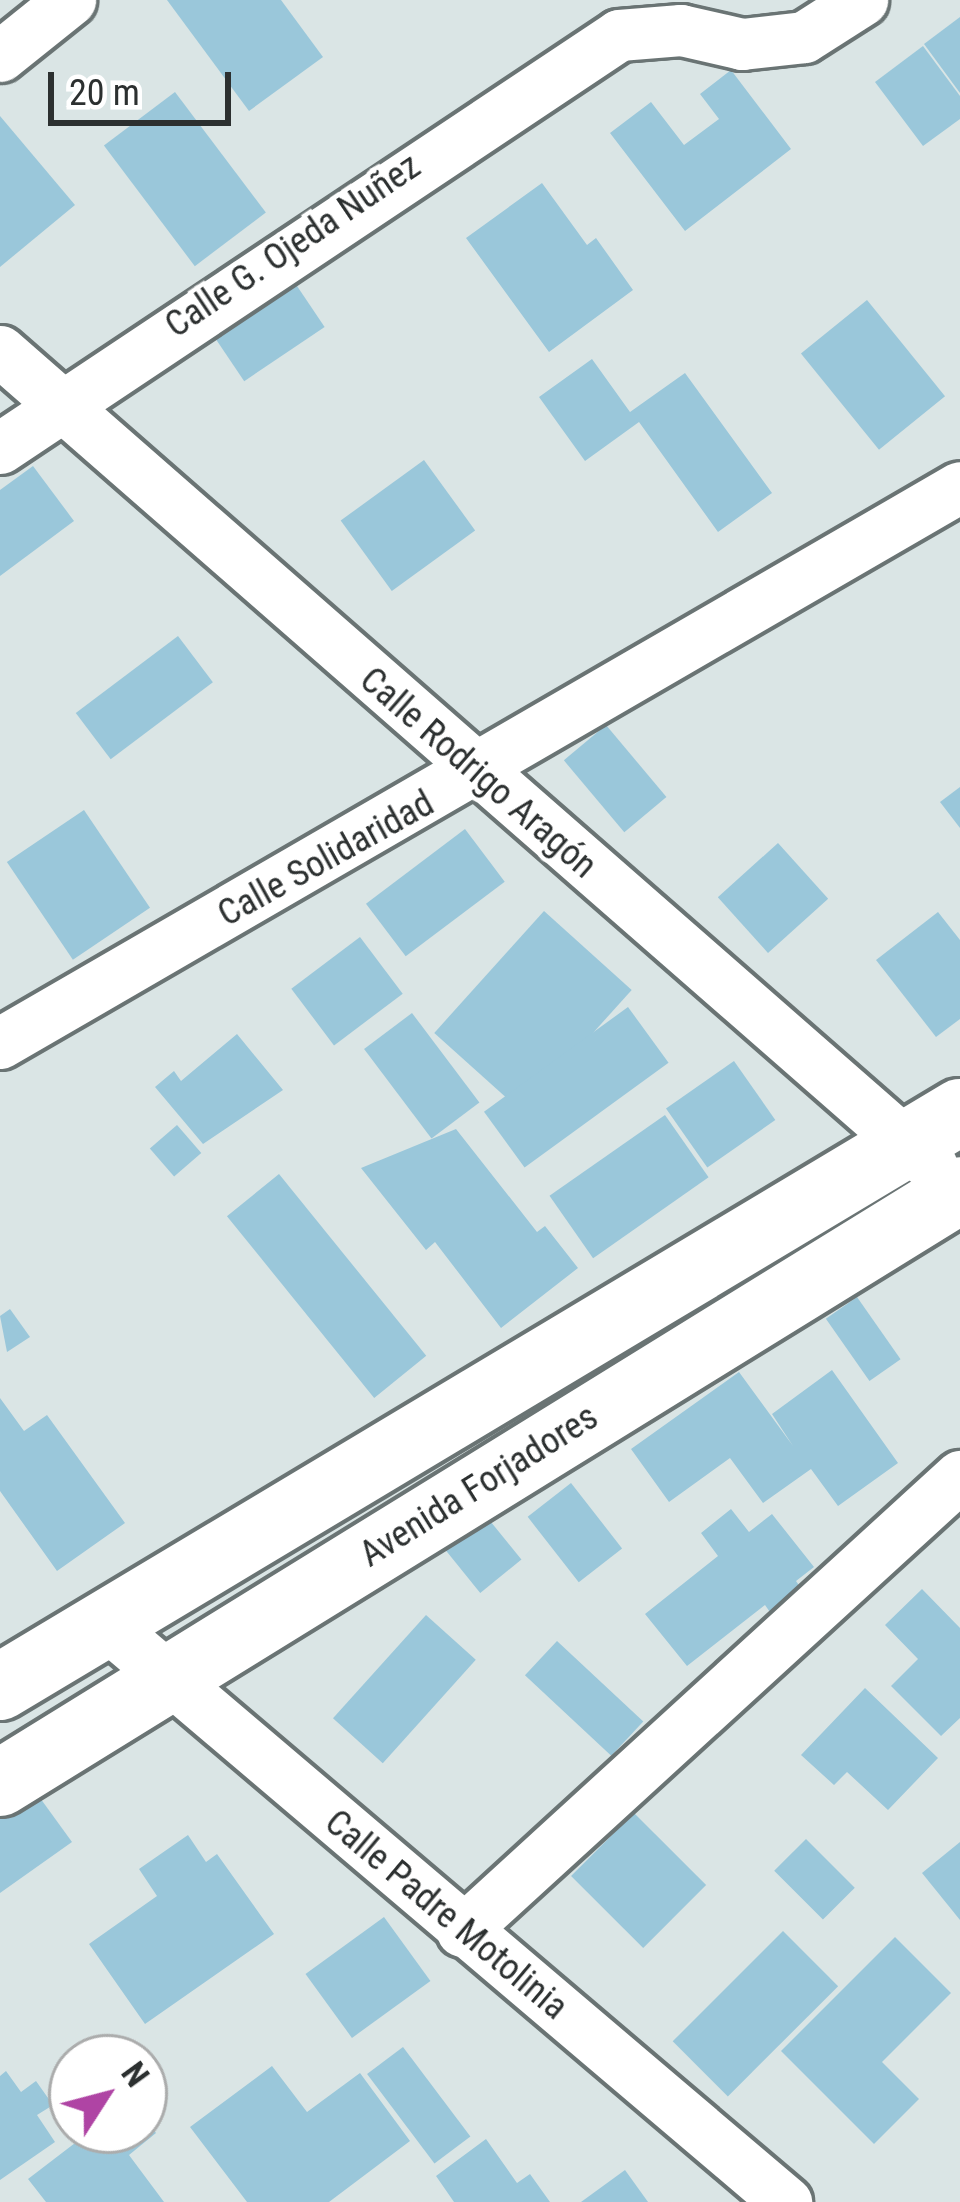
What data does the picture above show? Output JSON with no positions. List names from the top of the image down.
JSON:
{
  "streets": {
    "main road": ["Avenida Forjadores"],
    "street": [
      "Calle G. Ojeda Nuñez",
      "Calle Rodrigo Aragón",
      "Calle Solidaridad",
      "Calle Padre Motolinia"
    ]
  },
  "crossings": [
    ["Calle G. Ojeda Nuñez", "Calle Rodrigo Aragón"],
    ["Calle Rodrigo Aragón", "Calle Solidaridad"],
    ["Calle Rodrigo Aragón", "Avenida Forjadores"],
    ["Avenida Forjadores", "Calle Padre Motolinia"]
  ],
  "scale_bar": "20 m",
  "north": "top right"
}
